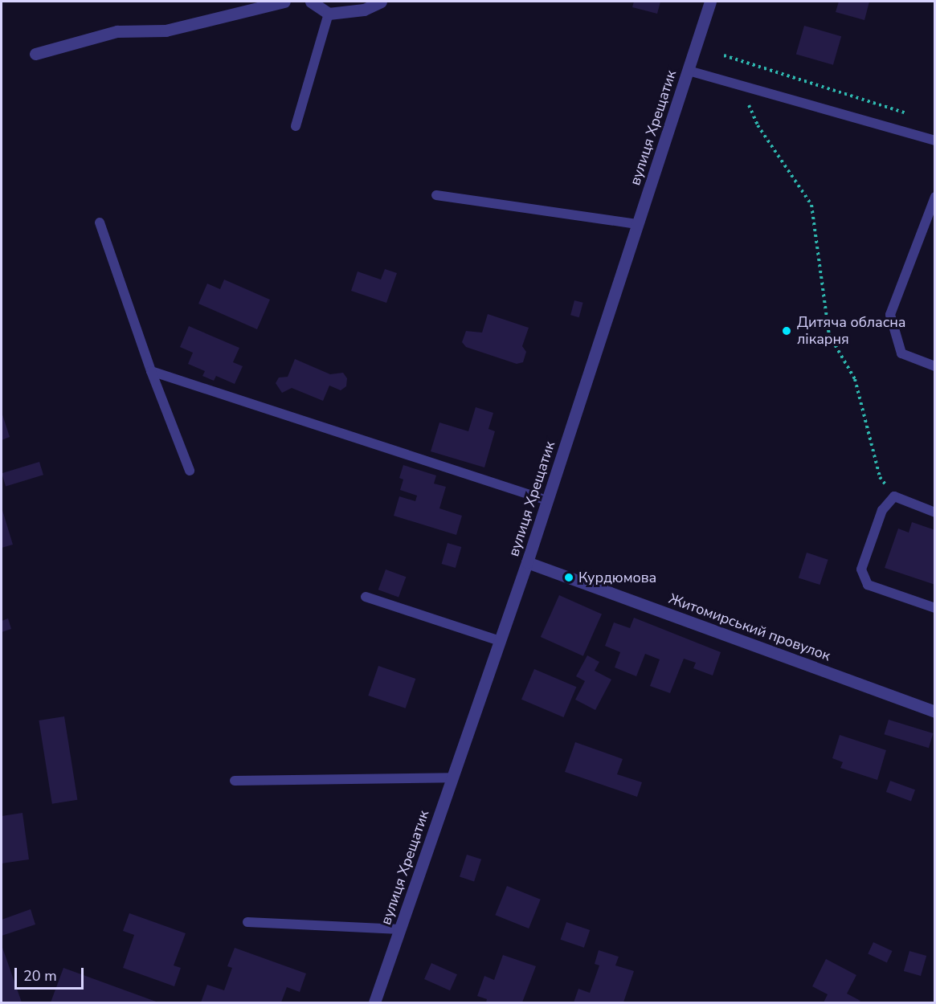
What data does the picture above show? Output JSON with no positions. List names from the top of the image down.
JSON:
{
  "streets": {
    "street": ["вулиця Хрещатик", "Житомирський провулок"]
  },
  "crossings": [
    ["вулиця Хрещатик", "Житомирський провулок"]
  ],
  "places": ["Дитяча обласна лікарня", "Курдюмова"],
  "scale_bar": "20 m"
}
